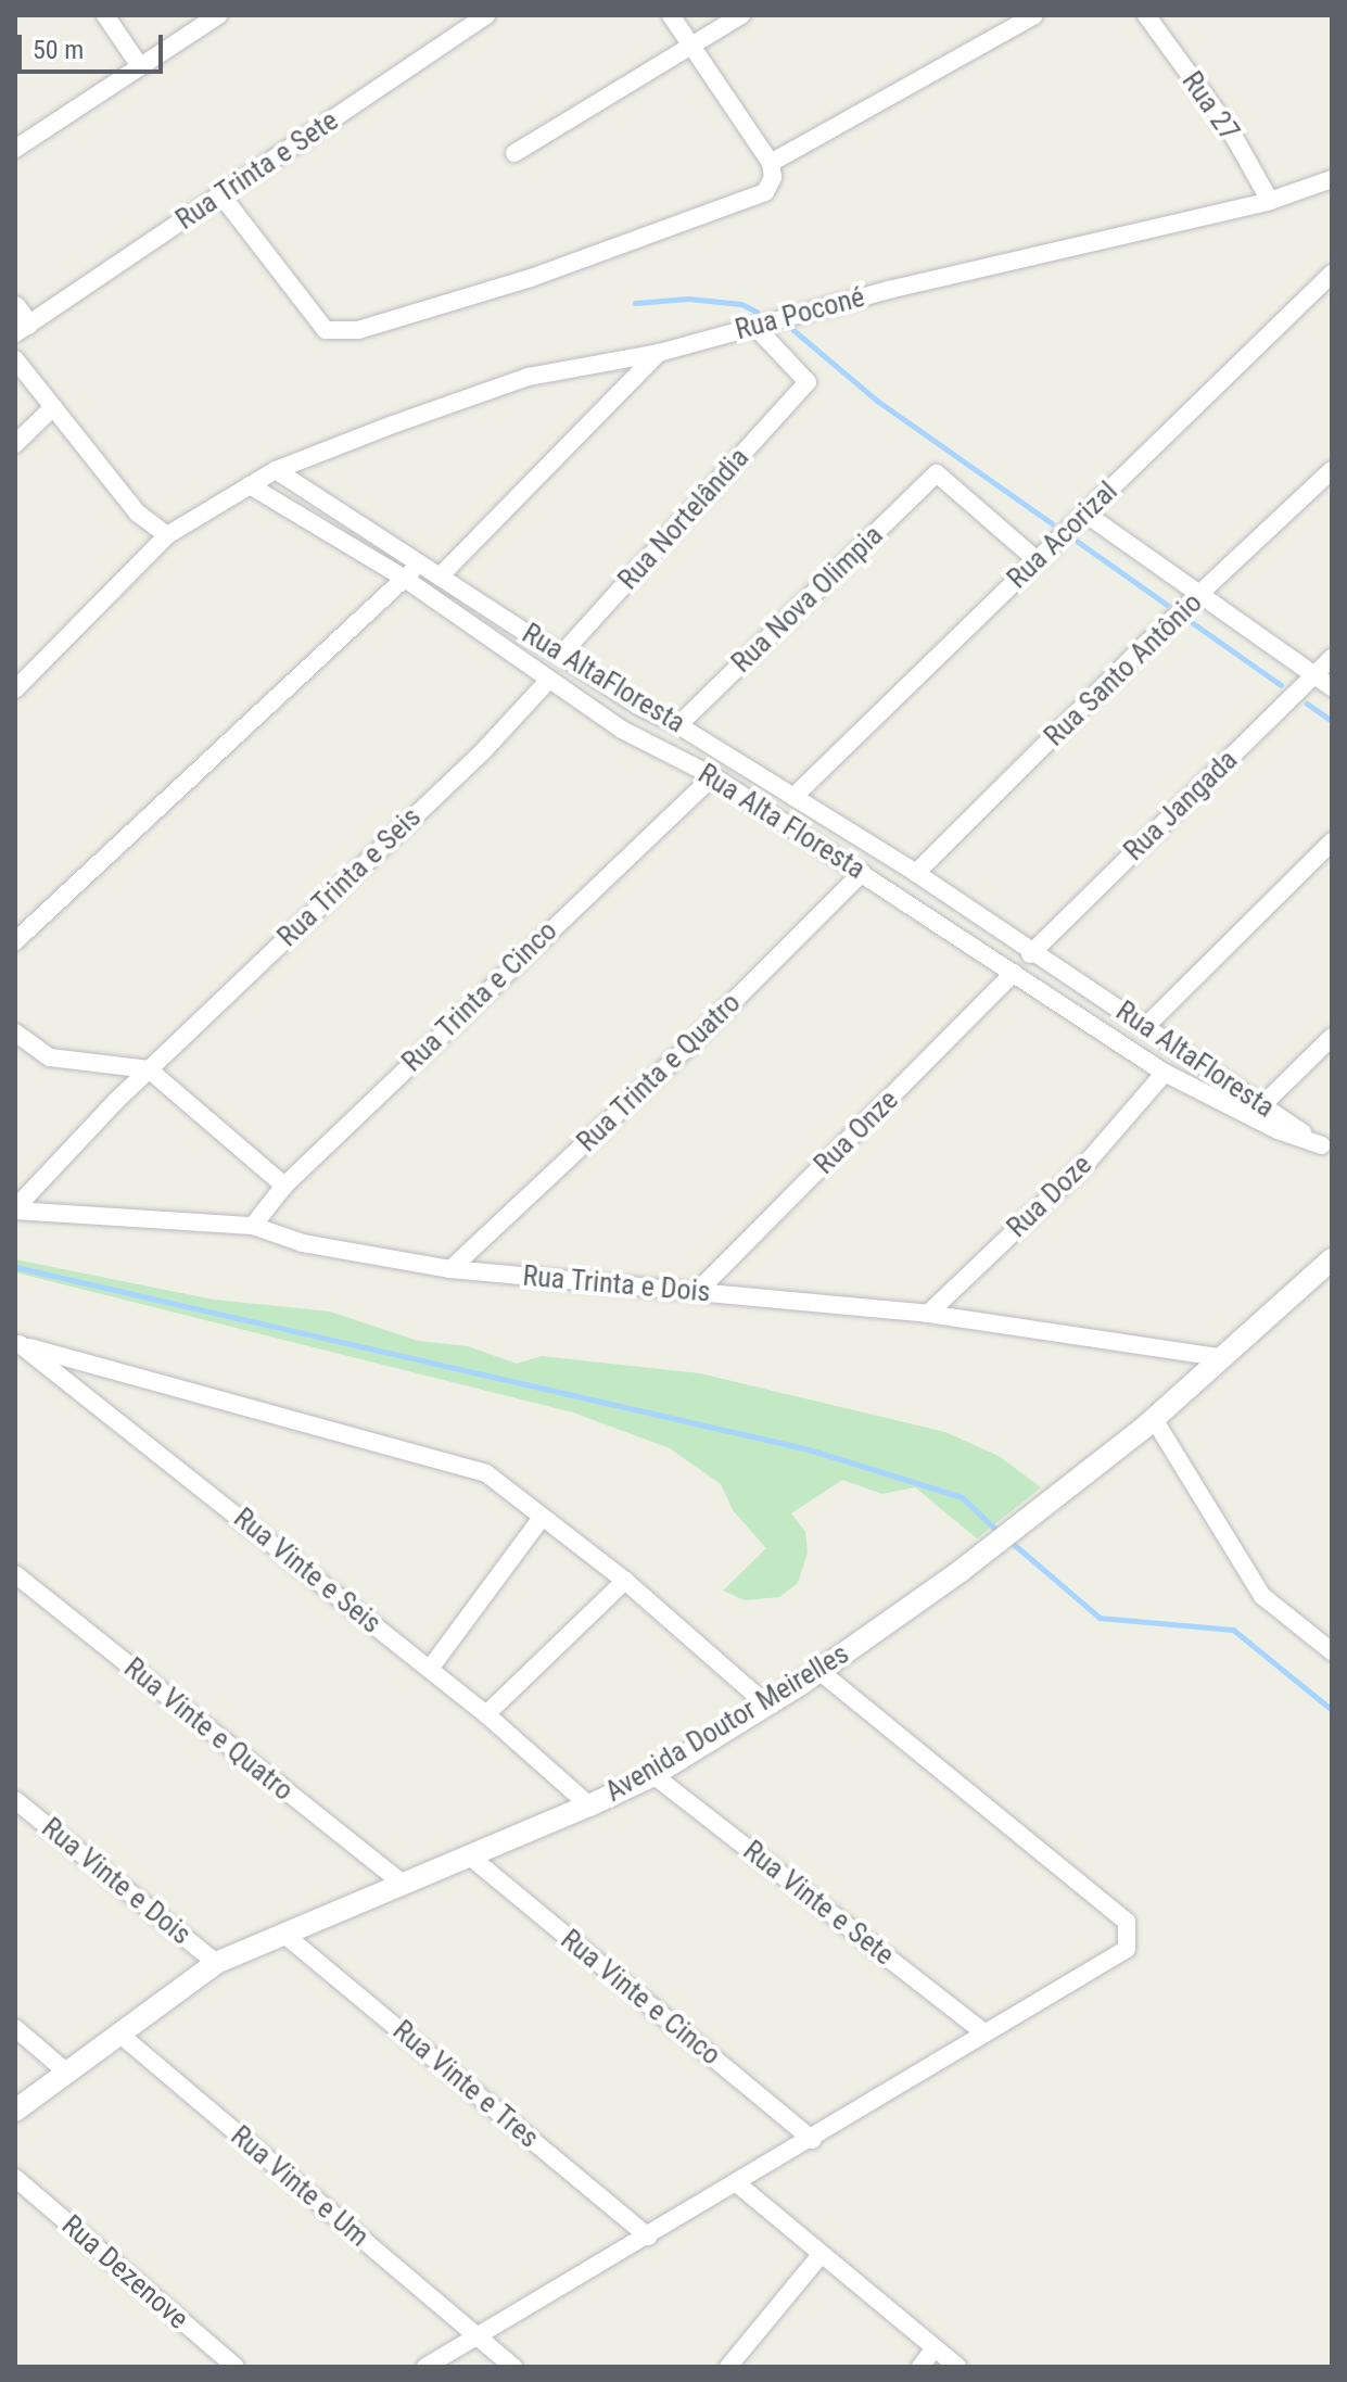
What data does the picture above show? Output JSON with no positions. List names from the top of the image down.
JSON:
{
  "streets": {
    "street": [
      "Rua 27",
      "Rua Trinta e Sete",
      "Rua Poconé",
      "Rua Nortelândia",
      "Rua Acorizal",
      "Rua Nova Olimpia",
      "Rua Santo Antônio",
      "Rua AltaFloresta",
      "Rua Jangada",
      "Rua Alta Floresta",
      "Rua Trinta e Seis",
      "Rua Trinta e Cinco",
      "Rua Trinta e Quatro",
      "Rua Onze",
      "Rua Doze",
      "Rua Trinta e Dois",
      "Rua Vinte e Seis",
      "Avenida Doutor Meirelles",
      "Rua Vinte e Quatro",
      "Rua Vinte e Dois",
      "Rua Vinte e Sete",
      "Rua Vinte e Cinco",
      "Rua Vinte e Tres",
      "Rua Vinte e Um",
      "Rua Dezenove"
    ]
  },
  "crossings": [
    ["Rua 27", "Rua Poconé"],
    ["Rua Poconé", "Rua Nortelândia"],
    ["Rua Poconé", "Rua AltaFloresta"],
    ["Rua Poconé", "Rua Alta Floresta"],
    ["Rua Nortelândia", "Rua AltaFloresta"],
    ["Rua Acorizal", "Rua Nova Olimpia"],
    ["Rua Acorizal", "Rua AltaFloresta"],
    ["Rua Nova Olimpia", "Rua AltaFloresta"],
    ["Rua Santo Antônio", "Rua AltaFloresta"],
    ["Rua AltaFloresta", "Rua Jangada"],
    ["Rua AltaFloresta", "Rua Alta Floresta"],
    ["Rua Alta Floresta", "Rua Trinta e Seis"],
    ["Rua Alta Floresta", "Rua Trinta e Cinco"],
    ["Rua Alta Floresta", "Rua Trinta e Quatro"],
    ["Rua Alta Floresta", "Rua Onze"],
    ["Rua Alta Floresta", "Rua Doze"],
    ["Rua Trinta e Cinco", "Rua Trinta e Dois"],
    ["Rua Trinta e Quatro", "Rua Trinta e Dois"],
    ["Rua Onze", "Rua Trinta e Dois"],
    ["Rua Doze", "Rua Trinta e Dois"],
    ["Rua Trinta e Dois", "Avenida Doutor Meirelles"],
    ["Rua Vinte e Seis", "Avenida Doutor Meirelles"],
    ["Avenida Doutor Meirelles", "Rua Vinte e Quatro"],
    ["Avenida Doutor Meirelles", "Rua Vinte e Dois"],
    ["Avenida Doutor Meirelles", "Rua Vinte e Sete"],
    ["Avenida Doutor Meirelles", "Rua Vinte e Cinco"],
    ["Avenida Doutor Meirelles", "Rua Vinte e Tres"],
    ["Avenida Doutor Meirelles", "Rua Vinte e Um"]
  ],
  "scale_bar": "50 m"
}
